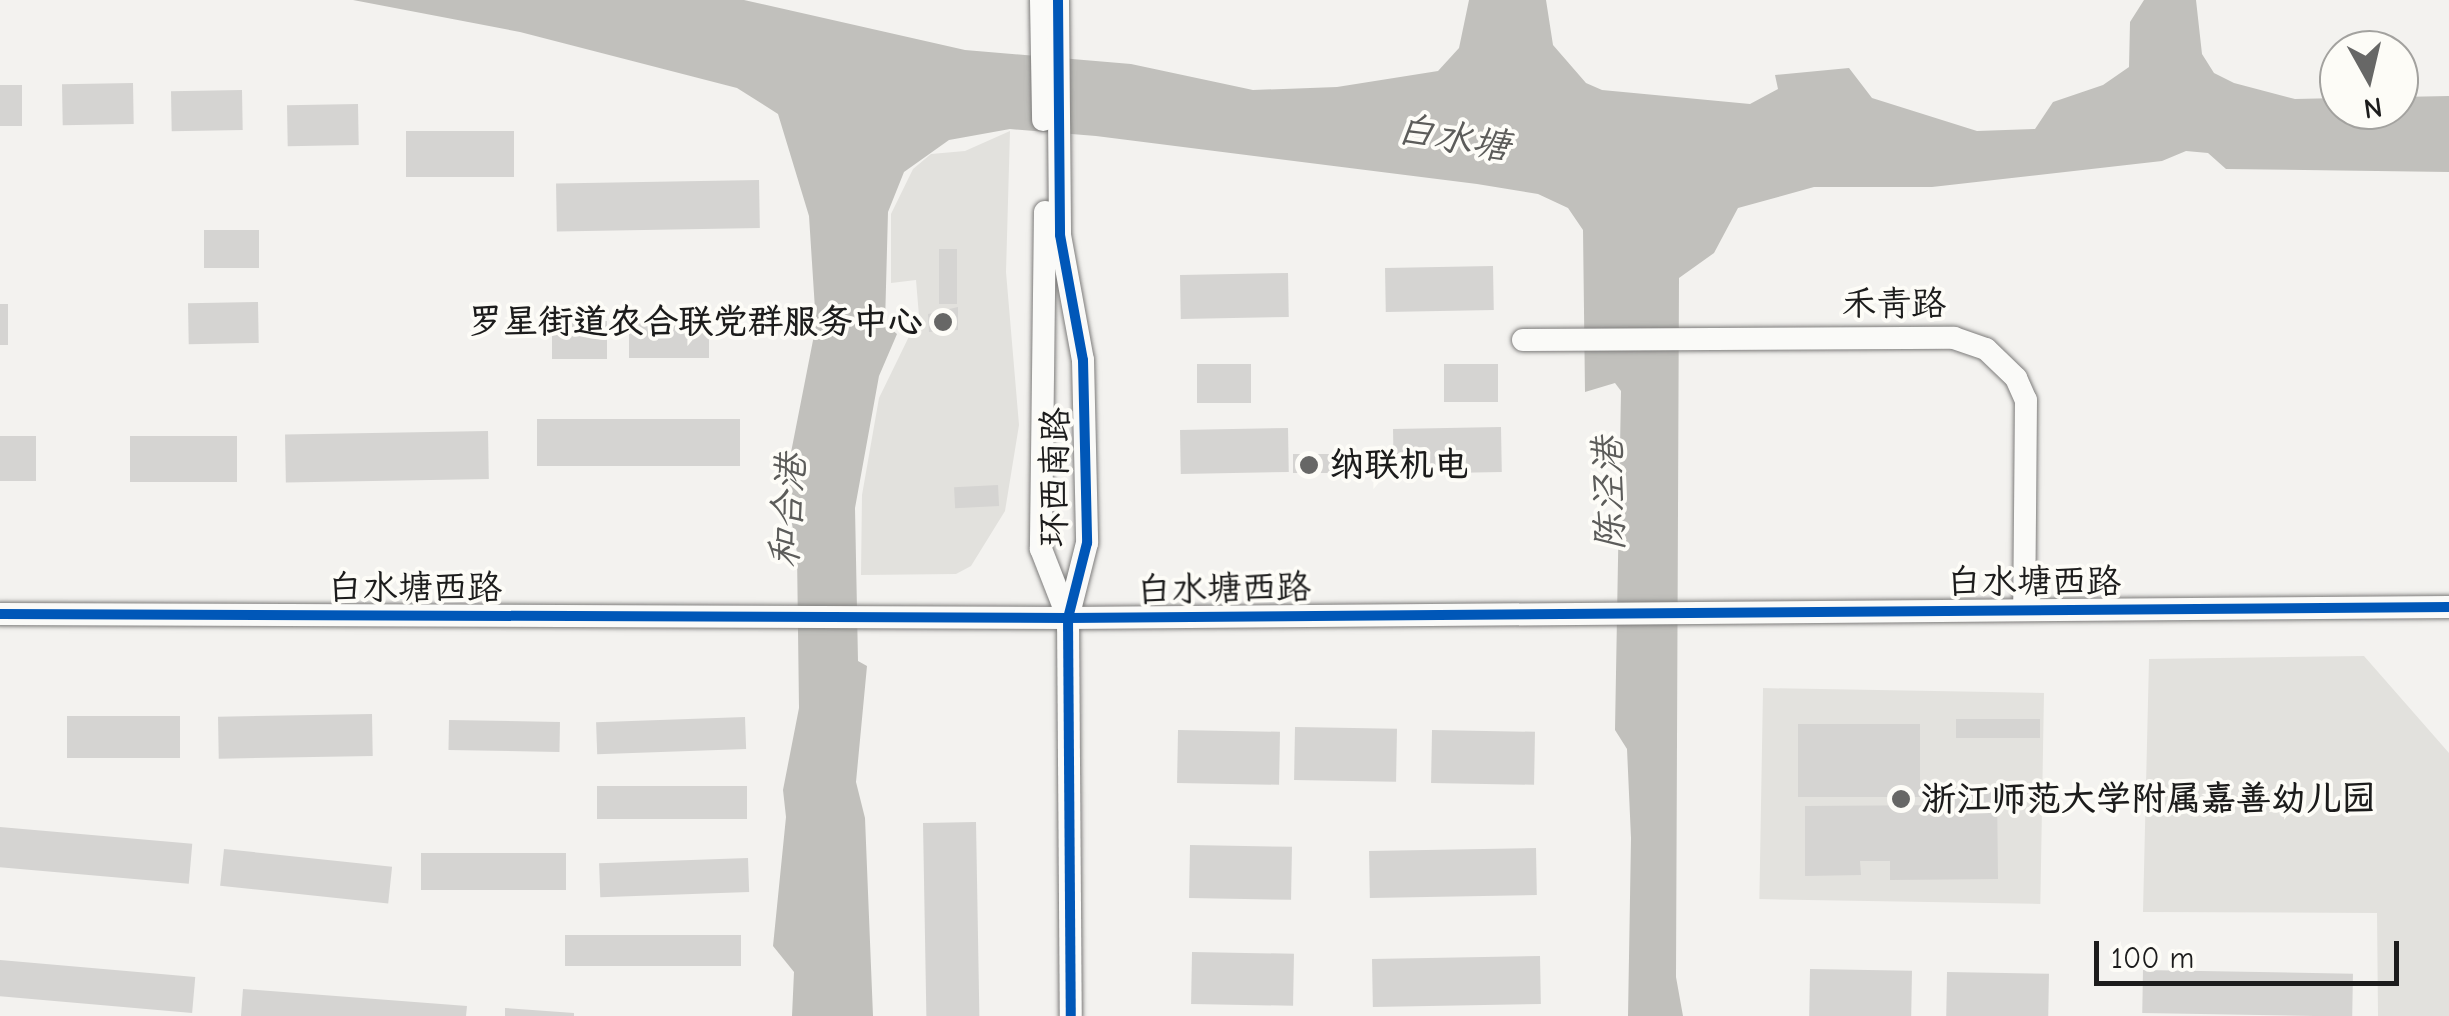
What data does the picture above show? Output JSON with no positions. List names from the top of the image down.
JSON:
{
  "streets": {
    "street": ["禾青路", "环西南路", "白水塘西路"]
  },
  "crossings": [
    ["禾青路", "白水塘西路"],
    ["环西南路", "白水塘西路"]
  ],
  "water": ["白水塘", "陈泾港", "和合港"],
  "places": ["罗星街道农合联党群服务中心", "纳联机电", "浙江师范大学附属嘉善幼儿园"],
  "scale_bar": "100 m",
  "north": "bottom"
}
